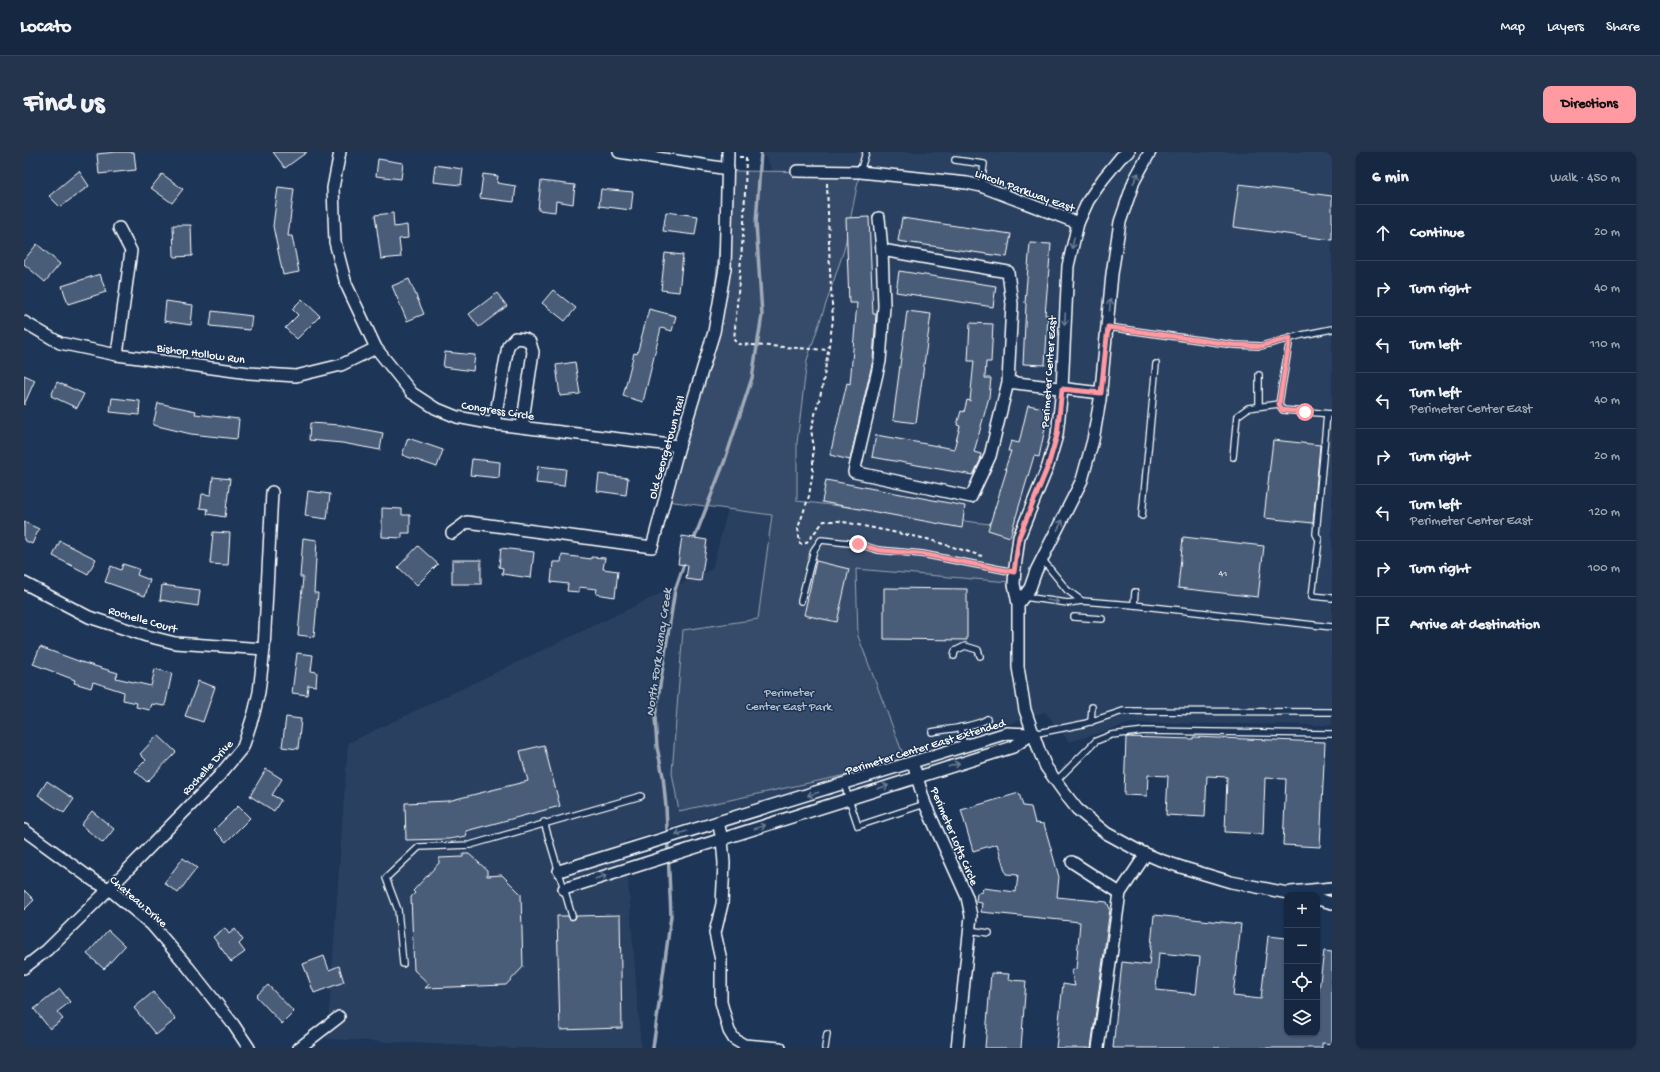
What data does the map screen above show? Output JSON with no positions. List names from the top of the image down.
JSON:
{
  "streets": {
    "street": [
      "Lincoln Parkway East",
      "Bishop Hollow Run",
      "Perimeter Center East",
      "Congress Circle",
      "Old Georgetown Trail",
      "Rochelle Court",
      "Perimeter Center East Extended",
      "Rochelle Drive",
      "Perimeter Lofts Circle",
      "Chateau Drive"
    ]
  },
  "crossings": [
    ["Lincoln Parkway East", "Perimeter Center East"],
    ["Bishop Hollow Run", "Congress Circle"],
    ["Perimeter Center East", "Perimeter Center East Extended"],
    ["Congress Circle", "Old Georgetown Trail"],
    ["Rochelle Court", "Rochelle Drive"],
    ["Perimeter Center East Extended", "Perimeter Lofts Circle"],
    ["Rochelle Drive", "Chateau Drive"]
  ],
  "water": ["North Fork Nancy Creek"],
  "parks": ["Perimeter Center East Park"],
  "house_numbers": ["41"],
  "page": {
    "header": "Locato",
    "nav": ["Map", "Layers", "Share"],
    "buttons": "Directions",
    "title": "Find us",
    "heading": ["6 min", "Walk · 450 m"],
    "list": [
      ["Continue", "20 m"],
      ["Turn right", "40 m"],
      ["Turn left", "110 m"],
      ["Turn left", "Perimeter Center East", "40 m"],
      ["Turn right", "20 m"],
      ["Turn left", "Perimeter Center East", "120 m"],
      ["Turn right", "100 m"],
      "Arrive at destination"
    ],
    "map_buttons": ["+", "−"]
  }
}
